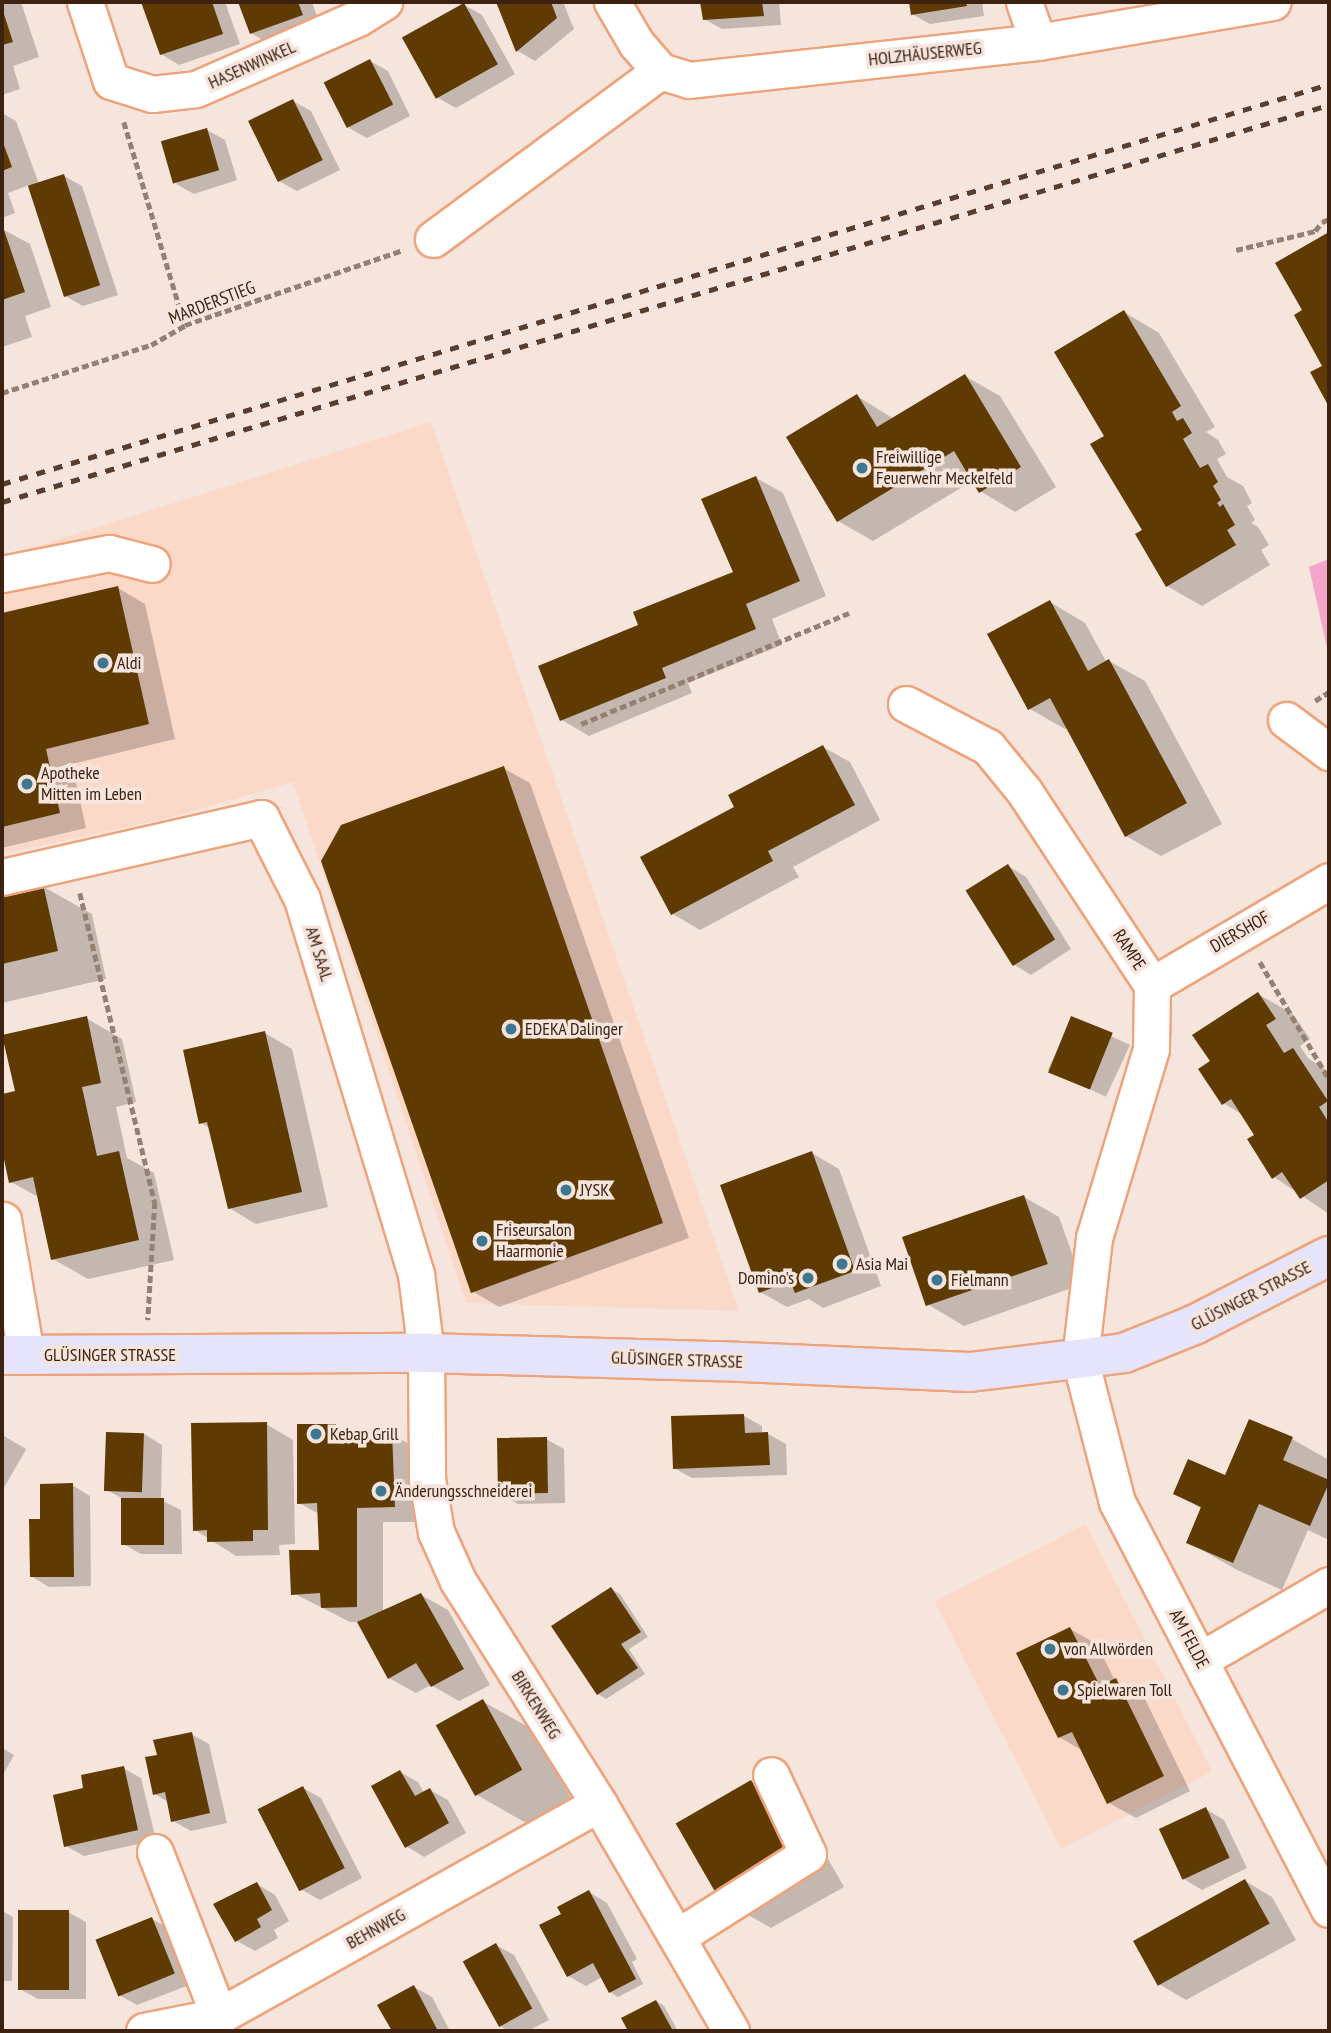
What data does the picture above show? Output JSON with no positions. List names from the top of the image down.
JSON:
{
  "streets": {
    "main road": ["GLÜSINGER STRASSE"],
    "street": [
      "HOLZHÄUSERWEG",
      "HASENWINKEL",
      "DIERSHOF",
      "RAMPE",
      "AM SAAL",
      "AM FELDE",
      "BIRKENWEG",
      "BEHNWEG"
    ],
    "path": ["MARDERSTIEG"]
  },
  "crossings": [
    ["DIERSHOF", "RAMPE"],
    ["RAMPE", "GLÜSINGER STRASSE"],
    ["RAMPE", "AM FELDE"],
    ["AM SAAL", "GLÜSINGER STRASSE"],
    ["AM SAAL", "BIRKENWEG"],
    ["GLÜSINGER STRASSE", "AM FELDE"],
    ["GLÜSINGER STRASSE", "BIRKENWEG"],
    ["BIRKENWEG", "BEHNWEG"]
  ],
  "places": [
    "Freiwillige Feuerwehr Meckelfeld",
    "Aldi",
    "Apotheke Mitten im Leben",
    "EDEKA Dalinger",
    "JYSK",
    "Friseursalon Haarmonie",
    "Asia Mai",
    "Domino's",
    "Fielmann",
    "Kebap Grill",
    "Änderungsschneiderei",
    "von Allwörden",
    "Spielwaren Toll"
  ]
}
